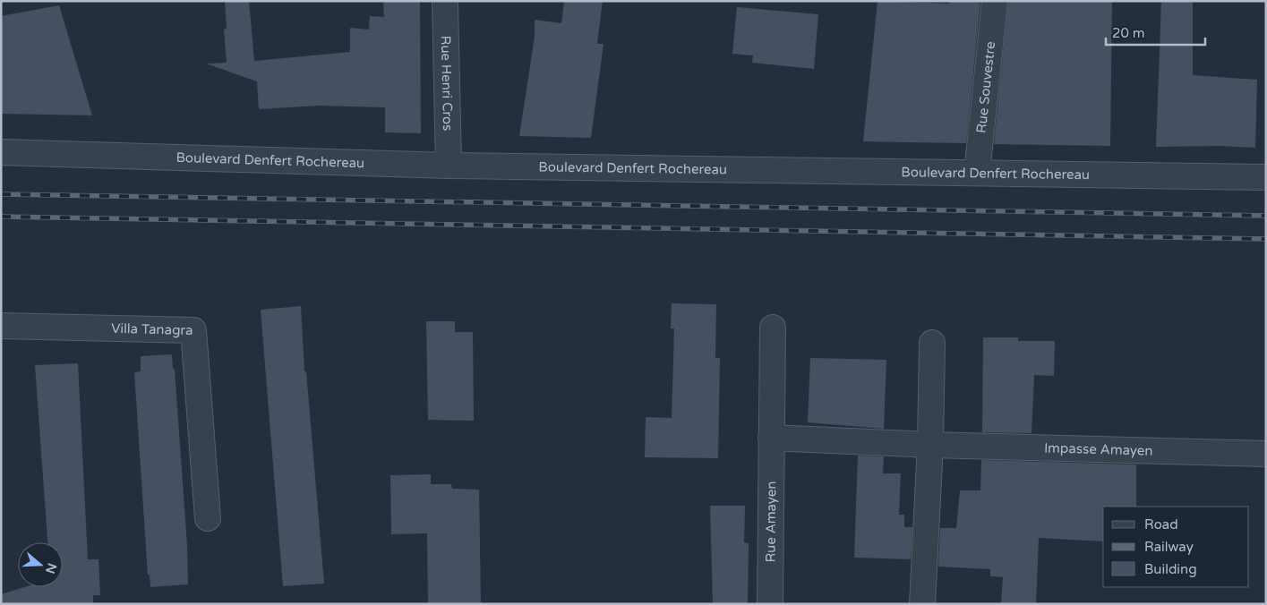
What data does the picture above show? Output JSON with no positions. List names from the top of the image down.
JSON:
{
  "streets": {
    "street": [
      "Rue Henri Cros",
      "Rue Souvestre",
      "Boulevard Denfert Rochereau",
      "Villa Tanagra",
      "Impasse Amayen",
      "Rue Amayen"
    ]
  },
  "crossings": [
    ["Rue Henri Cros", "Boulevard Denfert Rochereau"],
    ["Rue Souvestre", "Boulevard Denfert Rochereau"]
  ],
  "legend": ["Road", "Railway", "Building"],
  "scale_bar": "20 m",
  "north": "right"
}
